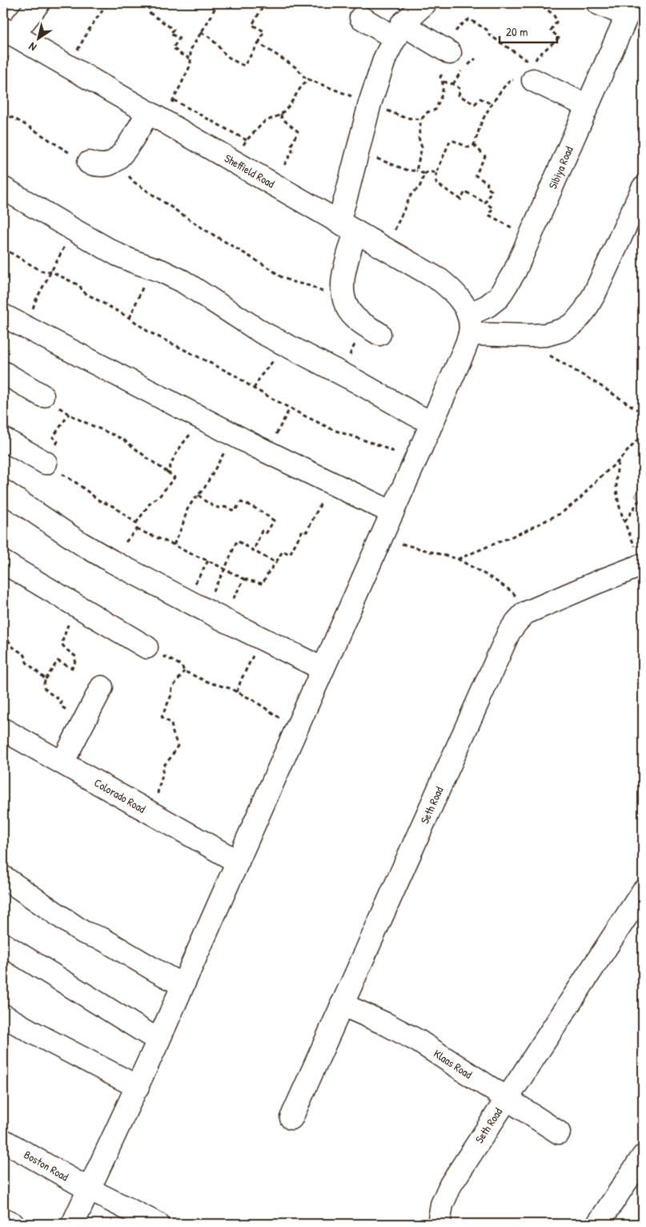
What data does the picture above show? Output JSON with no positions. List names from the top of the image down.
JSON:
{
  "streets": {
    "street": [
      "Sibiya Road",
      "Sheffield Road",
      "Colorado Road",
      "Seth Road",
      "Klaas Road",
      "Boston Road"
    ]
  },
  "crossings": [
    ["Sibiya Road", "Sheffield Road"],
    ["Seth Road", "Klaas Road"]
  ],
  "scale_bar": "20 m",
  "north": "bottom left"
}
